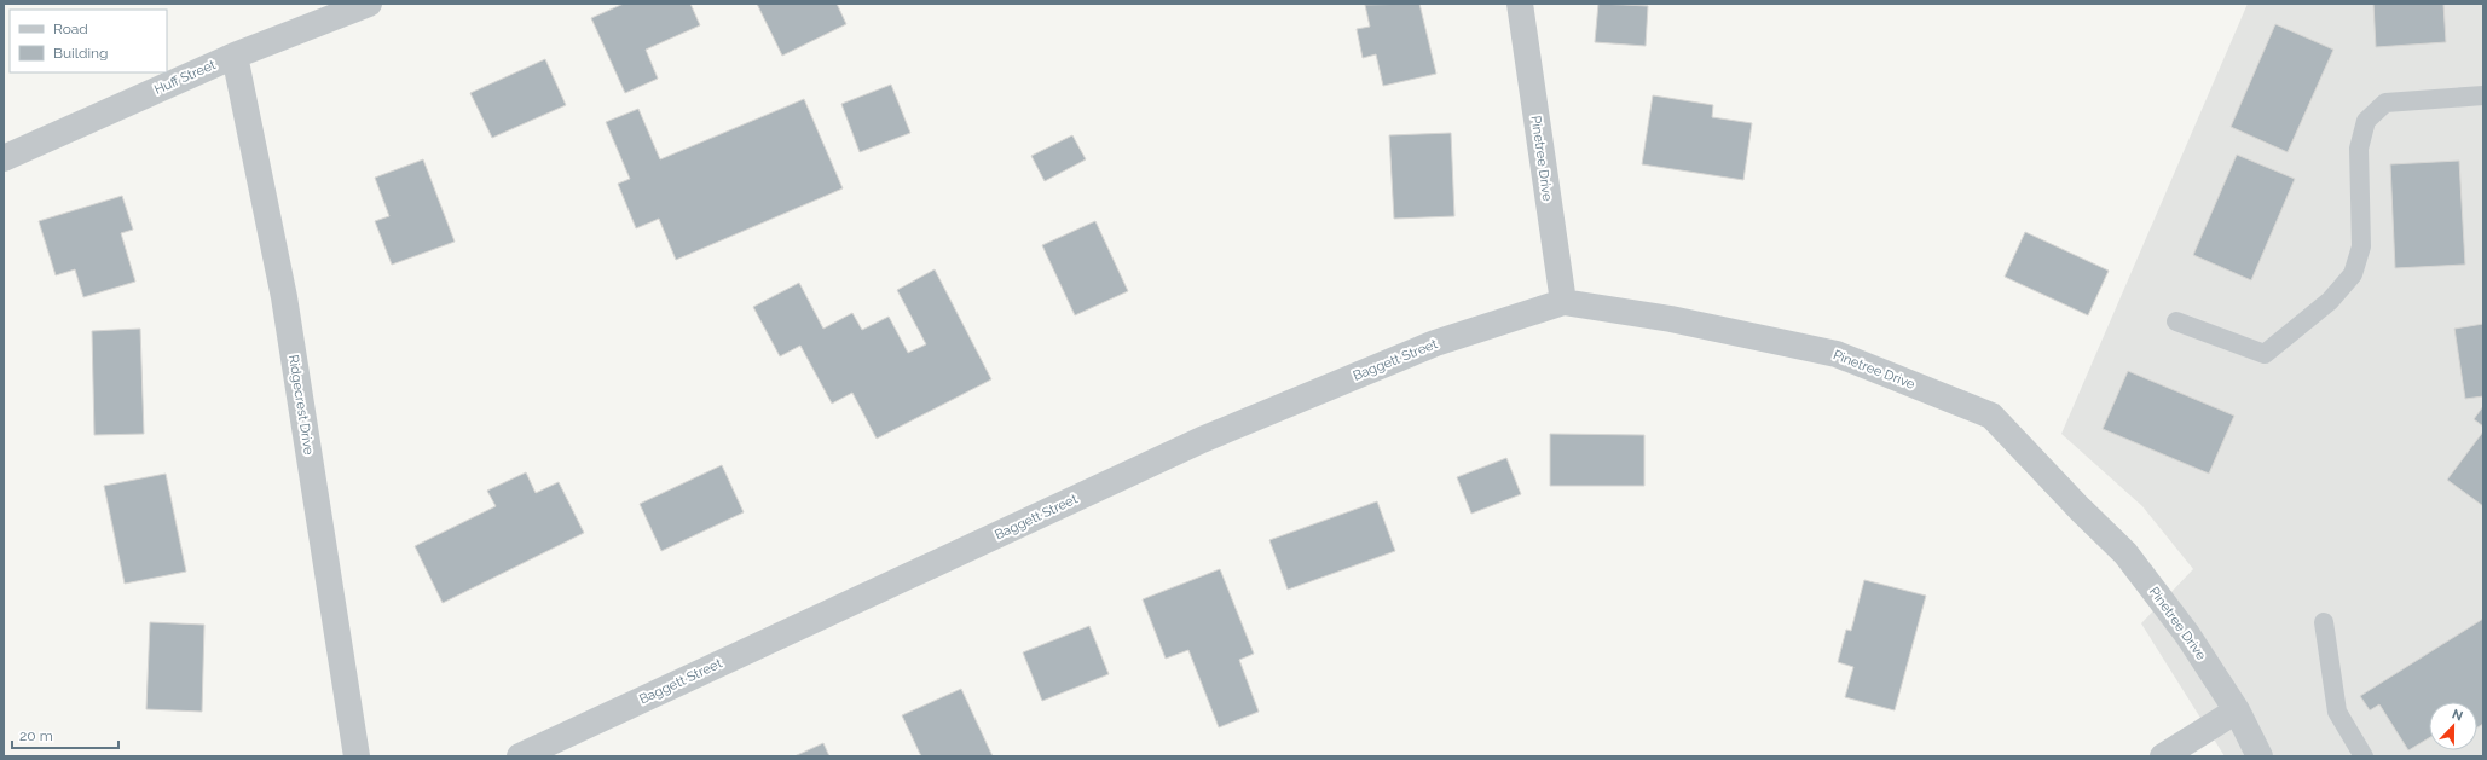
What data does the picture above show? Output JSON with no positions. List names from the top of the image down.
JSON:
{
  "streets": {
    "street": [
      "Huff Street",
      "Pinetree Drive",
      "Baggett Street",
      "Ridgecrest Drive"
    ]
  },
  "crossings": [
    ["Huff Street", "Ridgecrest Drive"],
    ["Pinetree Drive", "Baggett Street"]
  ],
  "legend": ["Road", "Building"],
  "scale_bar": "20 m",
  "north": "top"
}
